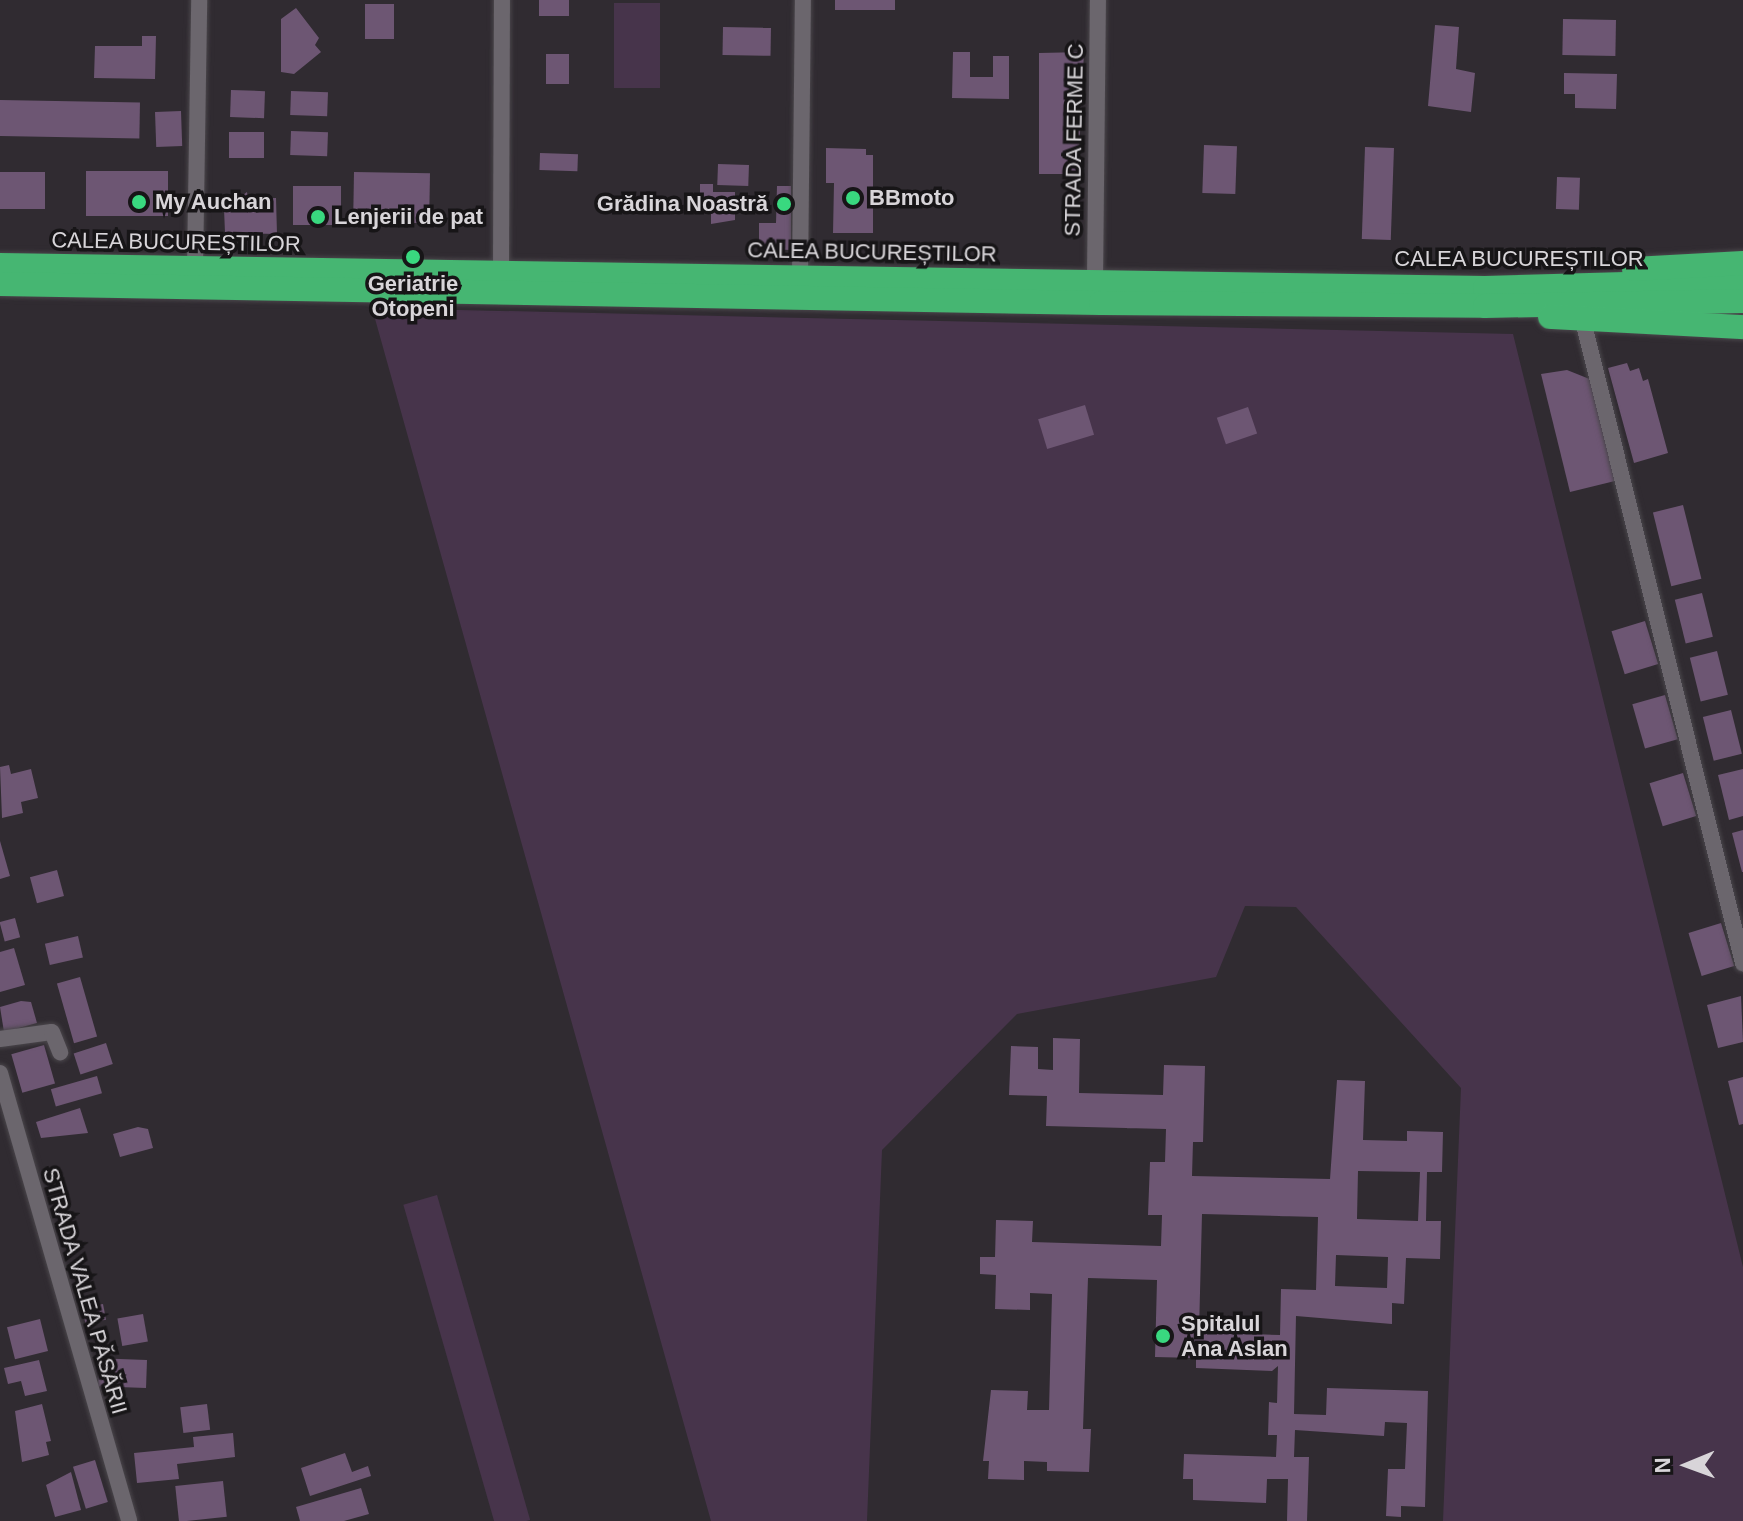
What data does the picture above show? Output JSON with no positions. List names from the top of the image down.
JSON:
{
  "streets": {
    "highway": ["CALEA BUCUREȘTILOR"],
    "street": ["STRADA FERME C", "STRADA VALEA PĂSĂRII"]
  },
  "crossings": [
    ["STRADA FERME C", "CALEA BUCUREȘTILOR"]
  ],
  "places": [
    "BBmoto",
    "My Auchan",
    "Grădina Noastră",
    "Lenjerii de pat",
    "Geriatrie Otopeni",
    "Spitalul Ana Aslan"
  ],
  "north": "left"
}
